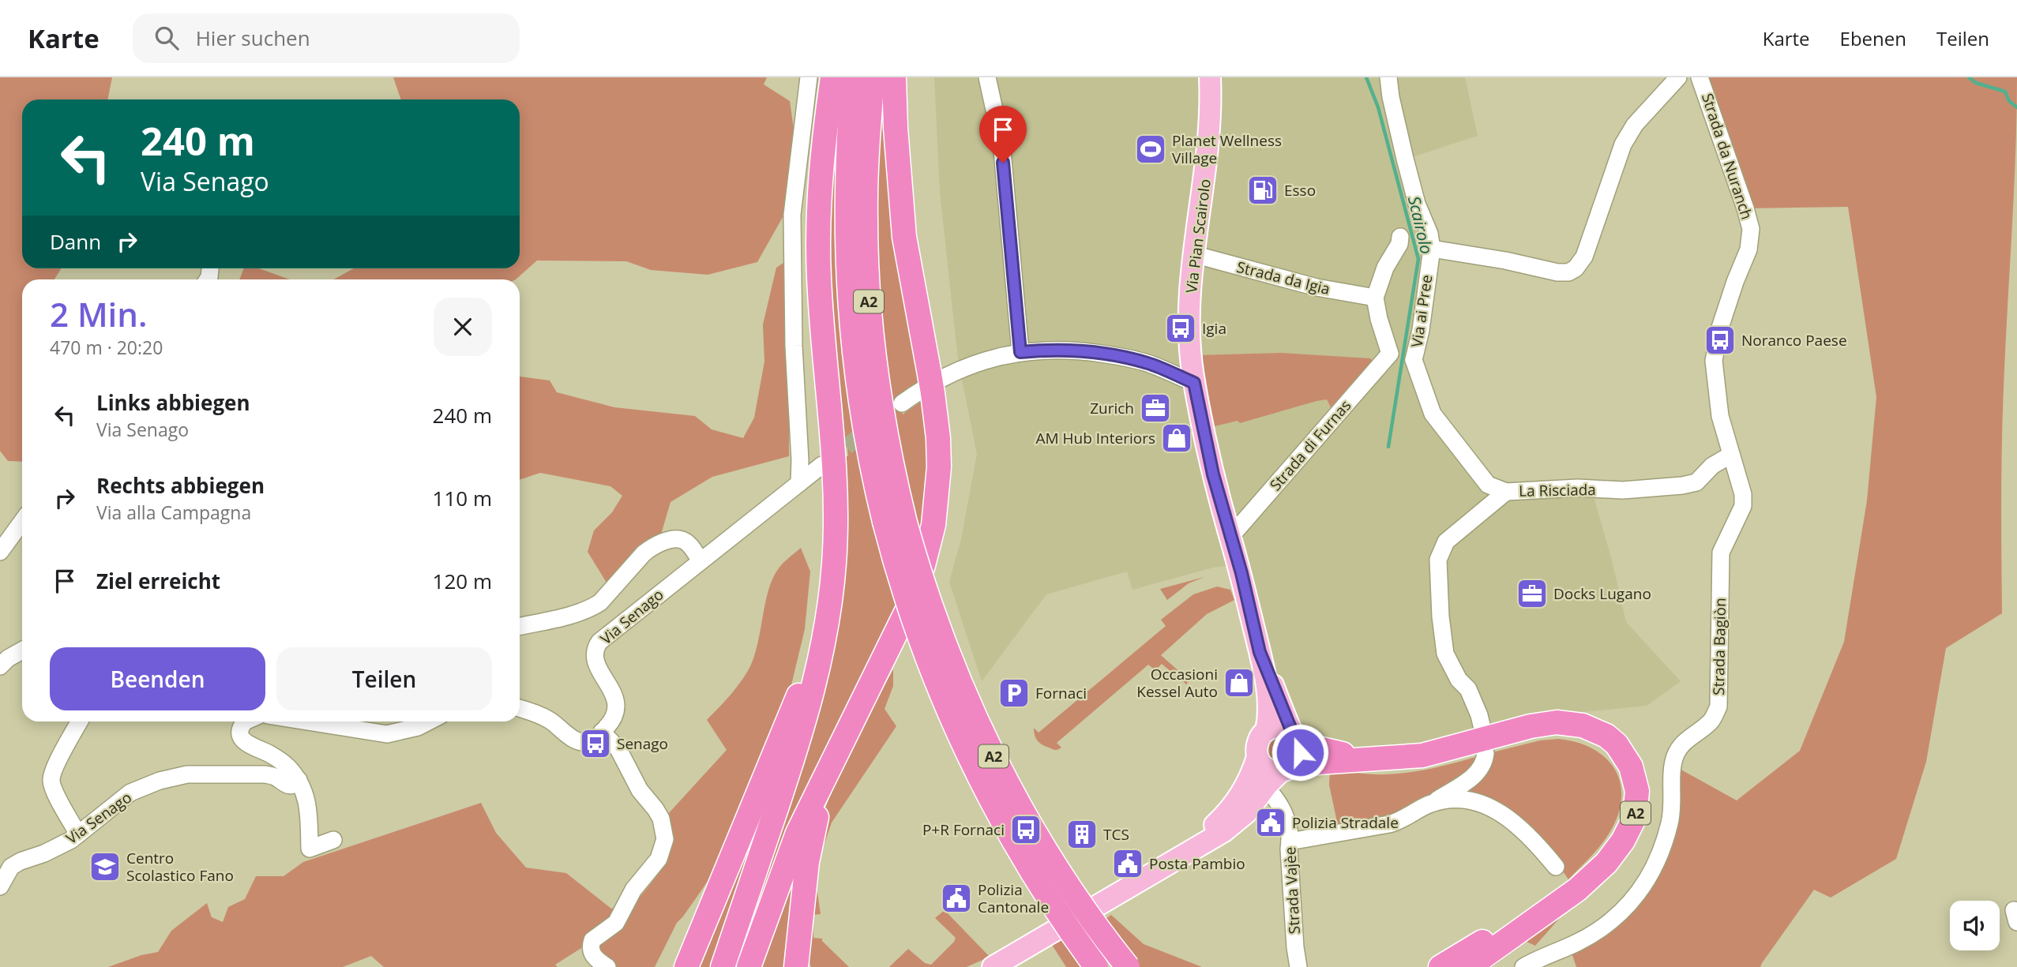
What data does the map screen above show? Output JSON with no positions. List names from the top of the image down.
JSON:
{
  "streets": {
    "highway": ["A2"],
    "main road": ["Via Pian Scairolo"],
    "street": [
      "Strada da Nuranch",
      "Strada da Igia",
      "Via ai Pree",
      "Strada di Furnas",
      "La Risciada",
      "Via Senago",
      "Strada Bagiòn",
      "Strada Vajèe"
    ]
  },
  "crossings": [
    ["Strada da Nuranch", "La Risciada"],
    ["Strada da Nuranch", "Strada Bagiòn"],
    ["Via Pian Scairolo", "Strada da Igia"],
    ["Via Pian Scairolo", "A2"],
    ["Via Pian Scairolo", "Strada di Furnas"],
    ["Via ai Pree", "Strada di Furnas"],
    ["Via ai Pree", "La Risciada"]
  ],
  "water": ["Scairolo"],
  "places": {
    "sports": ["Planet Wellness Village"],
    "fuel station": ["Esso"],
    "bus stop": [
      "Igia",
      "Noranco Paese",
      "Senago",
      "P+R Fornaci"
    ],
    "office": ["Zurich", "Docks Lugano"],
    "shop": ["AM Hub Interiors", "Occasioni Kessel Auto"],
    "parking": ["Fornaci"],
    "public building": ["Polizia Stradale", "Posta Pambio", "Polizia Cantonale"],
    "building": ["TCS"],
    "school or university": ["Centro Scolastico Fano"]
  },
  "page": {
    "header": "Karte",
    "search": "Hier suchen",
    "nav": ["Karte", "Ebenen", "Teilen"],
    "turn": ["240 m", "Via Senago"],
    "then": "Dann",
    "heading": ["2 Min.", "470 m · 20:20"],
    "list": [
      {
        "name": "Links abbiegen",
        "note": "Via Senago",
        "value": "240 m"
      },
      {
        "name": "Rechts abbiegen",
        "note": "Via alla Campagna",
        "value": "110 m"
      },
      {
        "name": "Ziel erreicht",
        "value": "120 m"
      }
    ],
    "buttons": ["Beenden", "Teilen"]
  }
}
